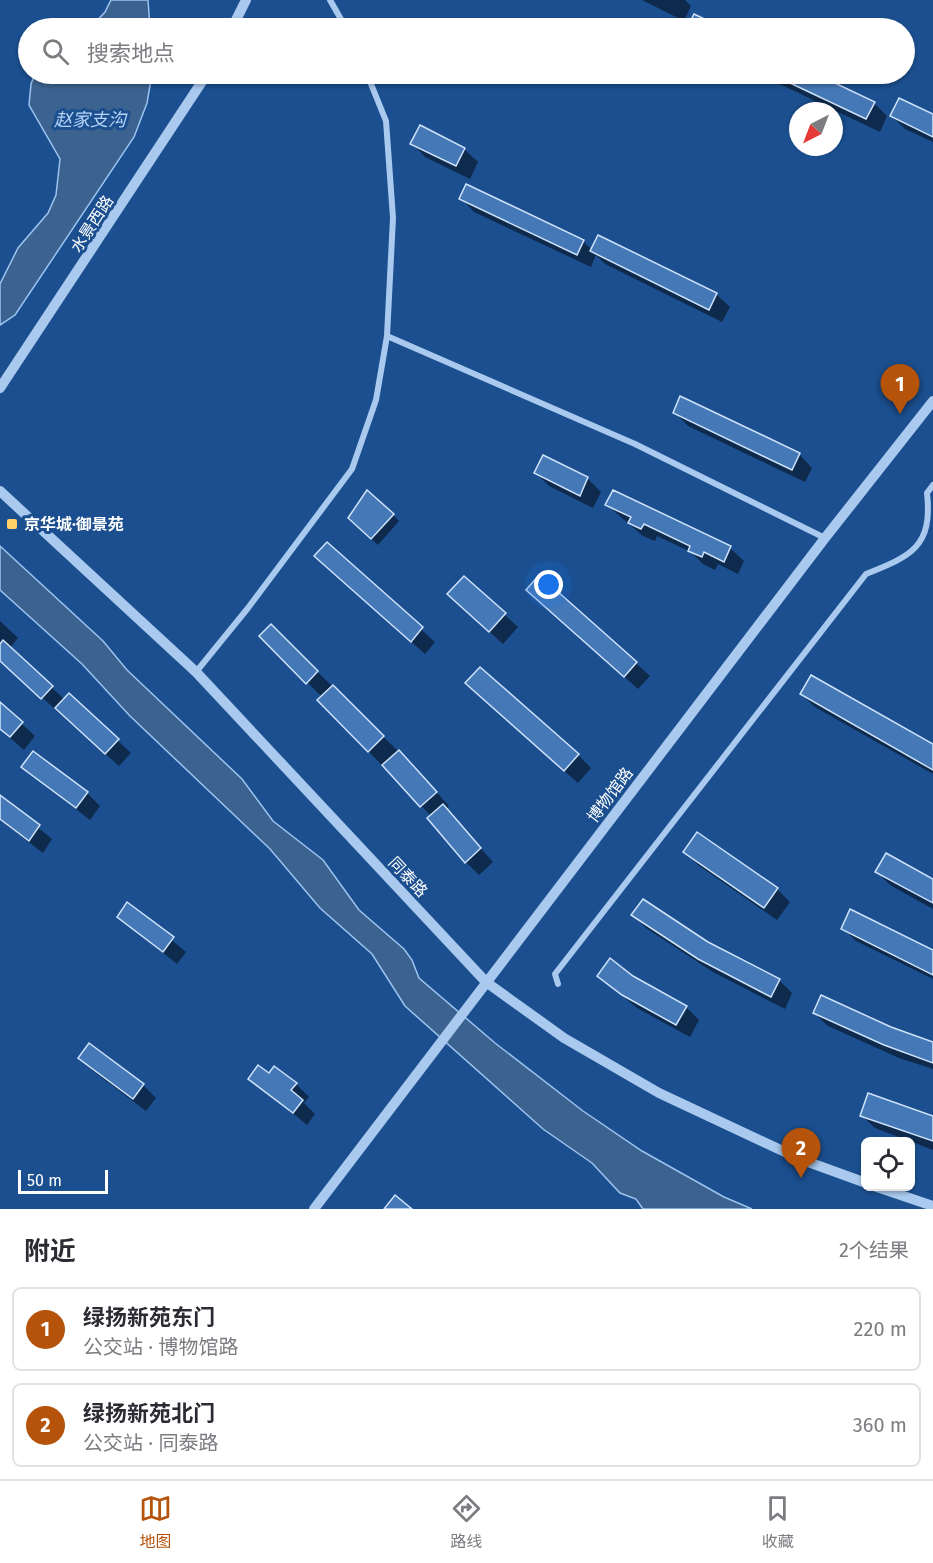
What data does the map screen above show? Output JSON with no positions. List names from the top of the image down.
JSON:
{
  "streets": {
    "street": ["水景西路", "博物馆路", "同泰路"]
  },
  "crossings": [
    ["博物馆路", "同泰路"]
  ],
  "water": ["赵家支沟"],
  "places": {
    "transit": ["京华城·御景苑"]
  },
  "scale_bar": "50 m",
  "north": "bottom left",
  "page": {
    "search": "搜索地点",
    "pins": ["1", "2"],
    "scale": "50 m",
    "heading": ["附近", "2个结果"],
    "list": [
      {
        "mark": "1",
        "name": "绿扬新苑东门",
        "note": "公交站 · 博物馆路",
        "value": "220 m"
      },
      {
        "mark": "2",
        "name": "绿扬新苑北门",
        "note": "公交站 · 同泰路",
        "value": "360 m"
      }
    ],
    "nav": ["地图", "路线", "收藏"]
  }
}
